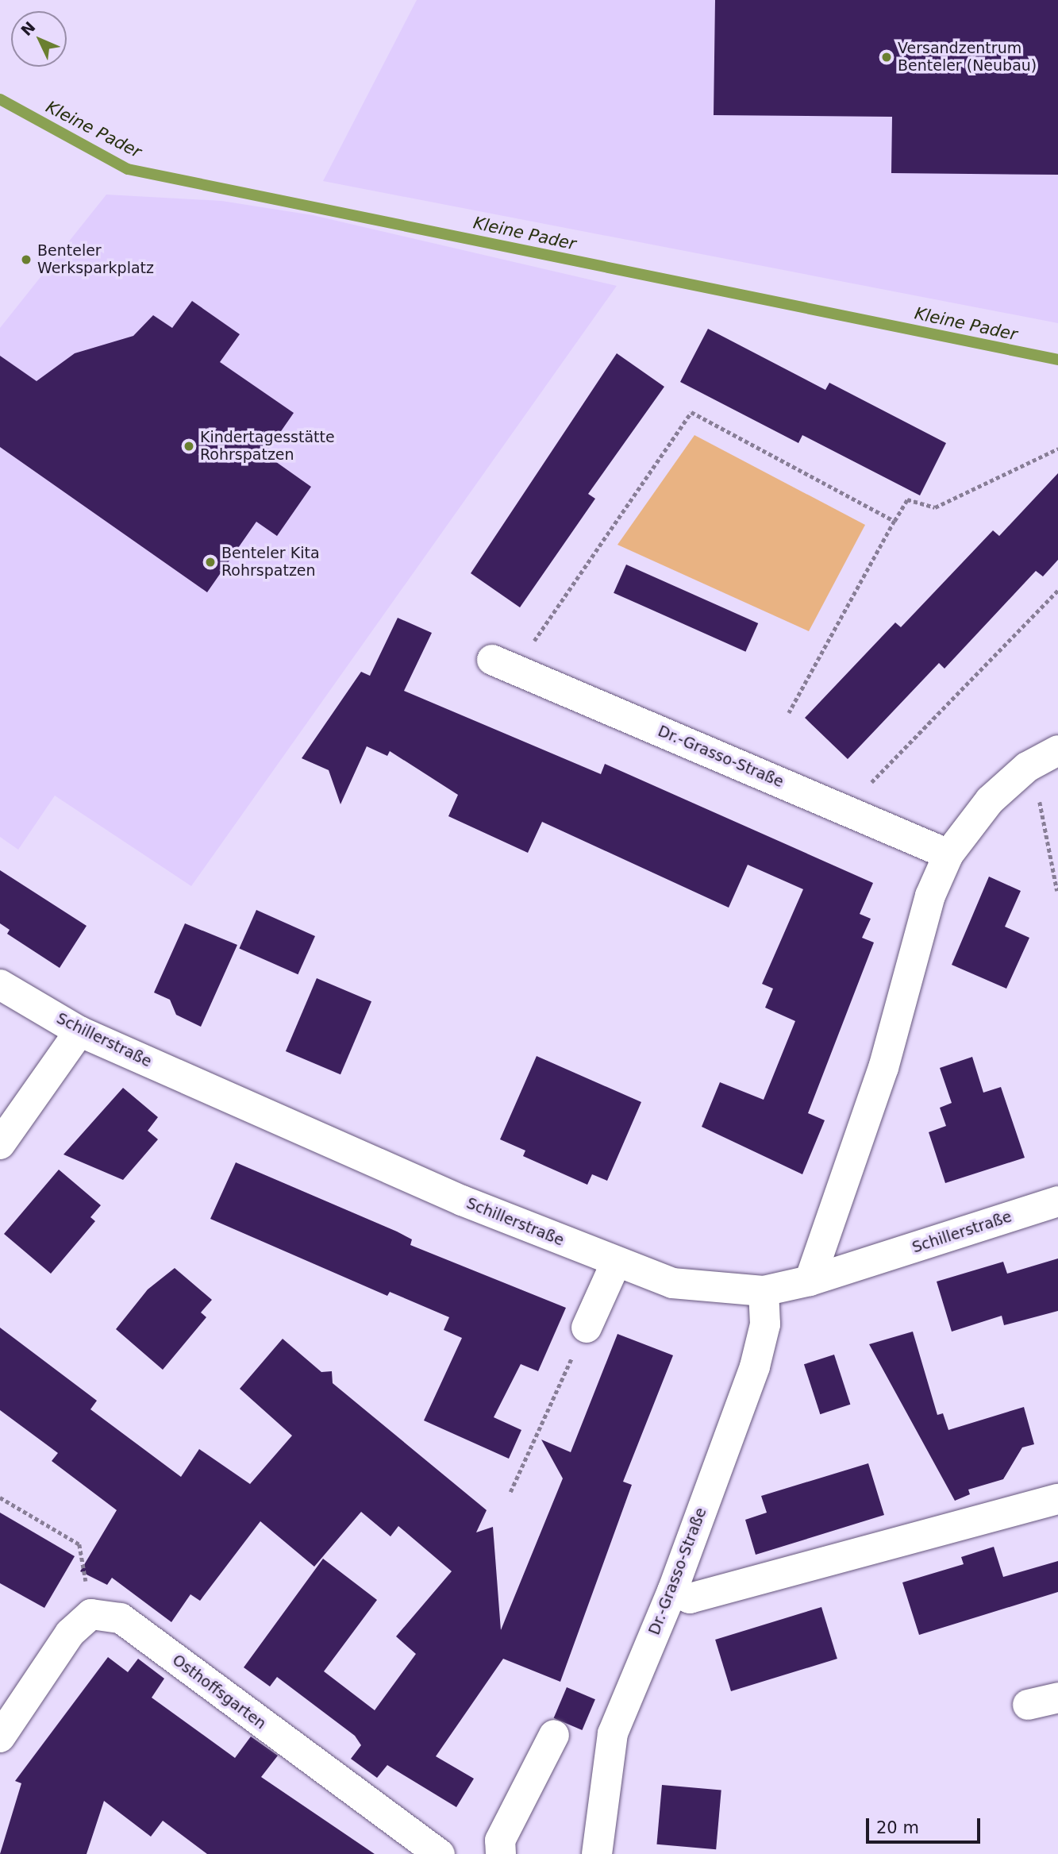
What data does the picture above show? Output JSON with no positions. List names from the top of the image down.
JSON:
{
  "streets": {
    "street": ["Dr.-Grasso-Straße", "Schillerstraße", "Osthoffsgarten"]
  },
  "crossings": [
    ["Dr.-Grasso-Straße", "Schillerstraße"]
  ],
  "water": ["Kleine Pader"],
  "places": [
    "Versandzentrum Benteler (Neubau)",
    "Benteler Werksparkplatz",
    "Kindertagesstätte Rohrspatzen",
    "Benteler Kita Rohrspatzen"
  ],
  "scale_bar": "20 m",
  "north": "top left"
}
